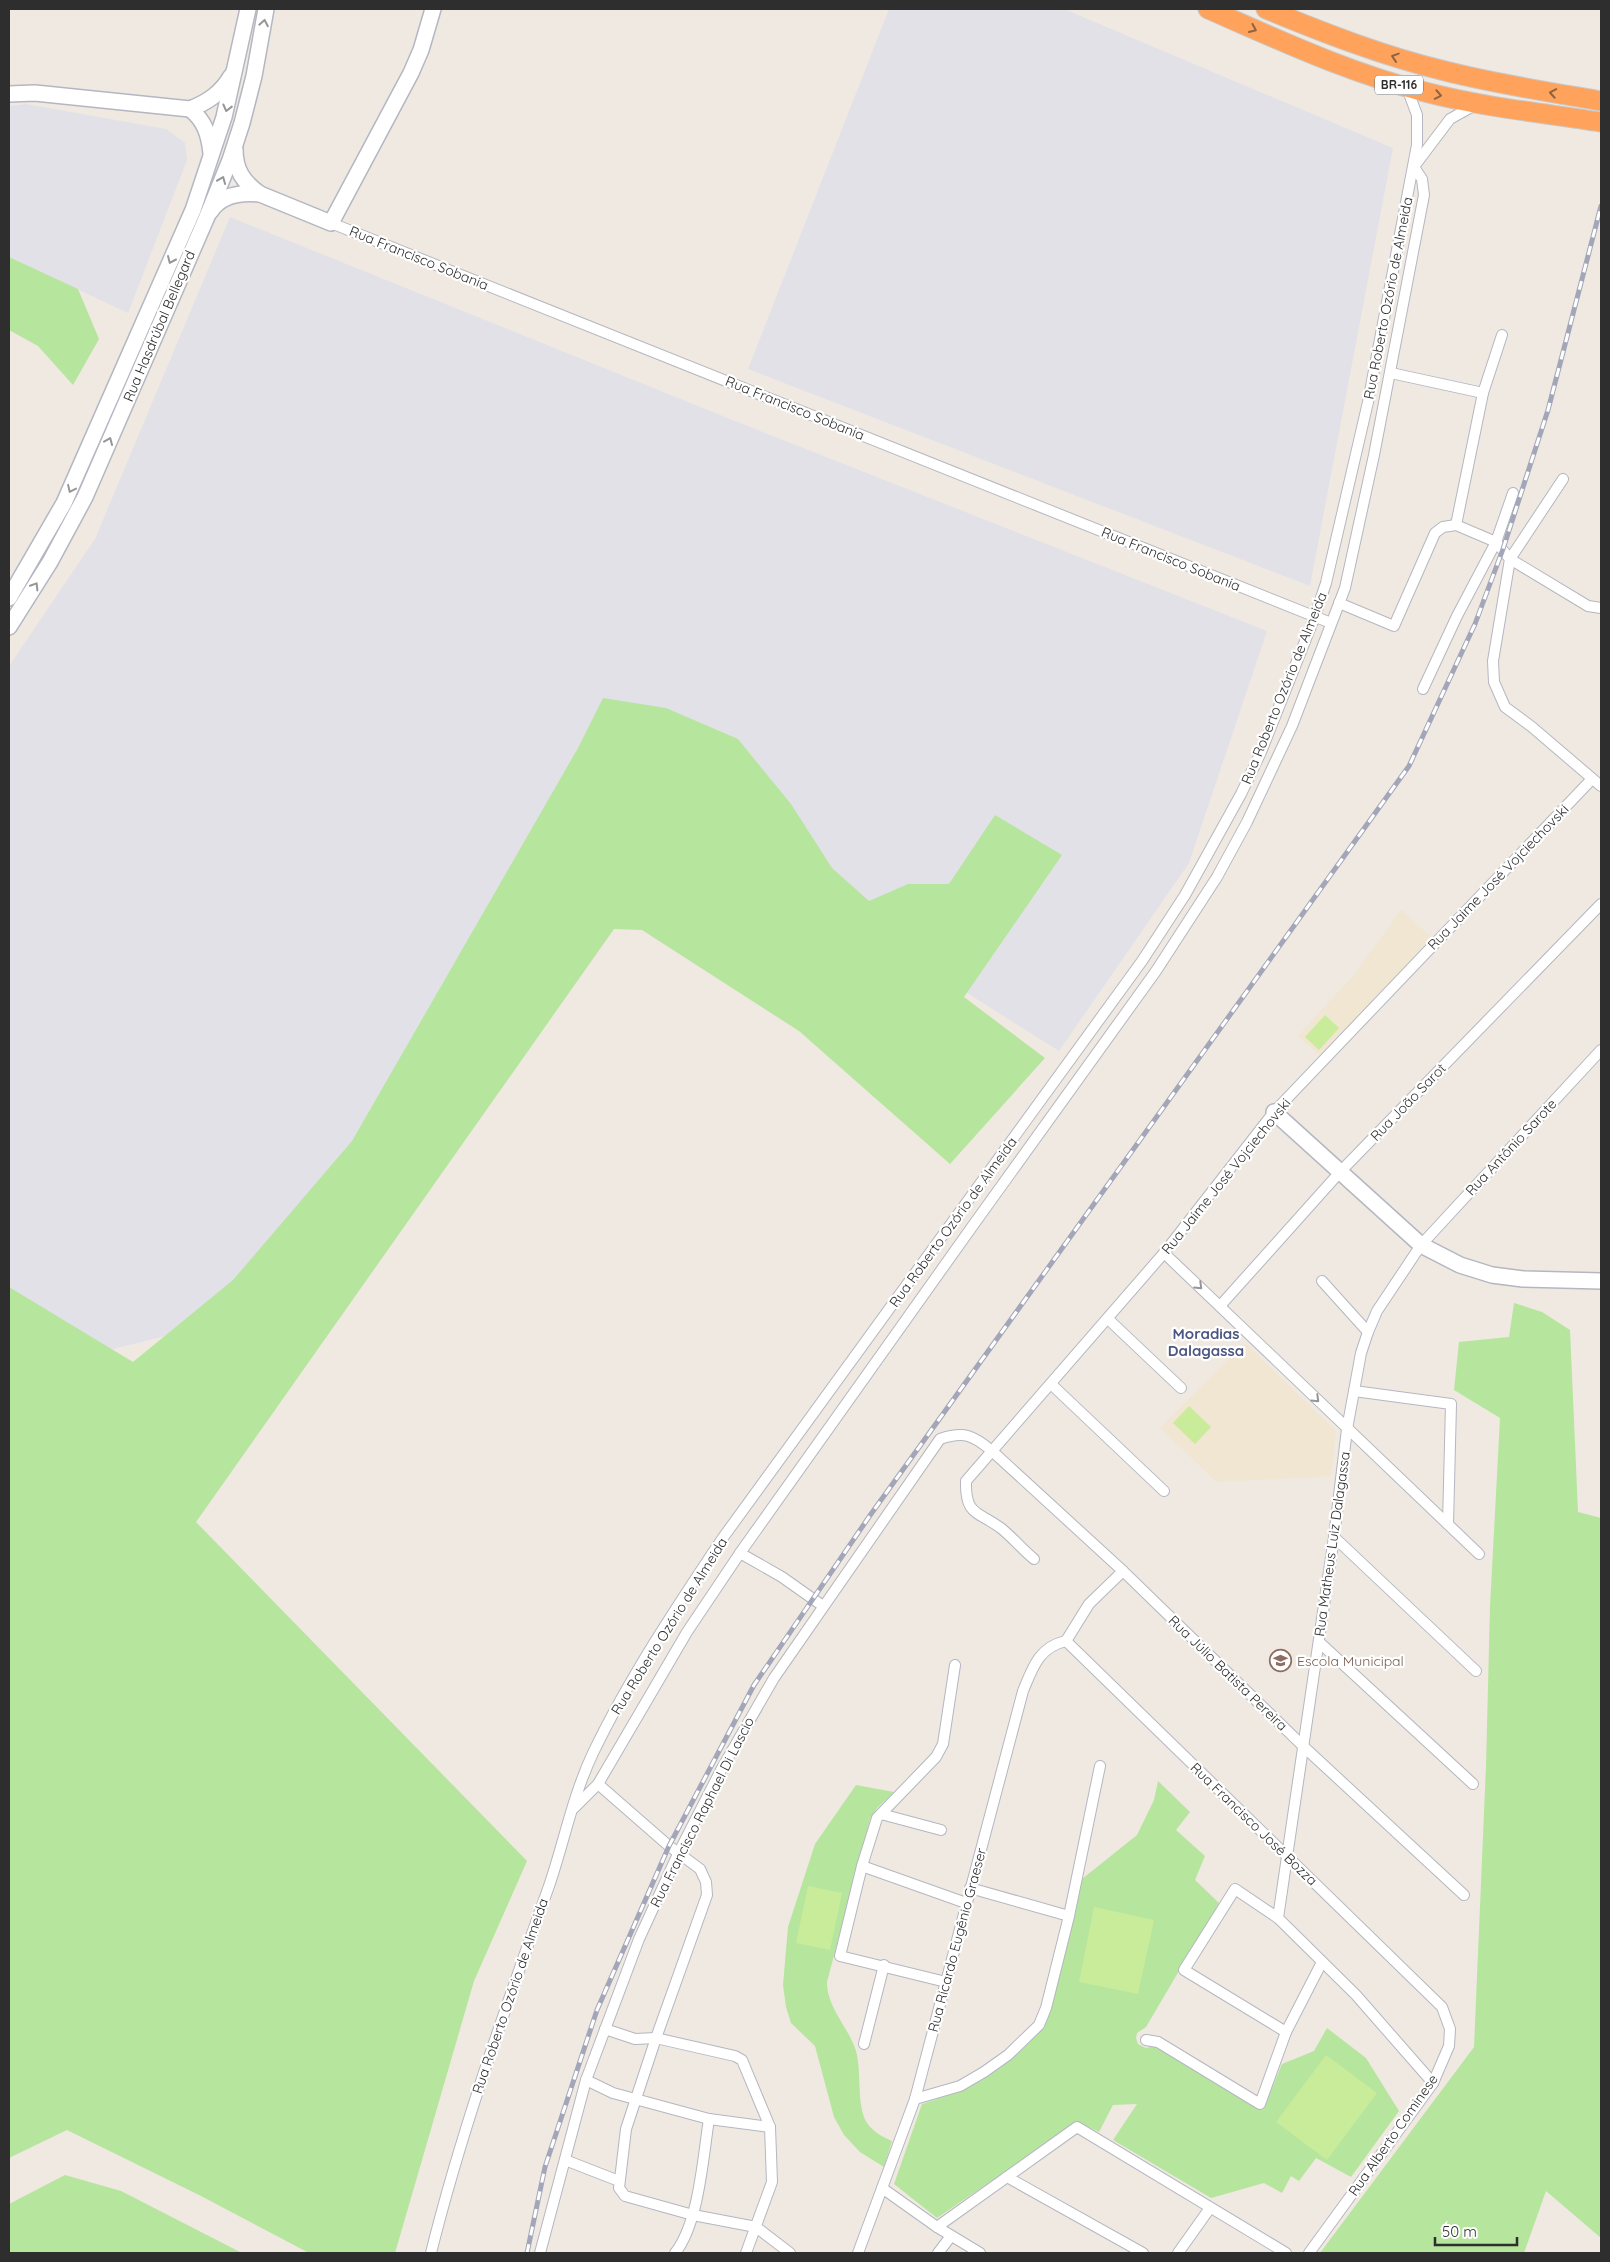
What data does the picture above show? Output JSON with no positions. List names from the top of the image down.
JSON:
{
  "streets": {
    "highway": ["BR-116"],
    "street": [
      "Rua Francisco Sobania",
      "Rua Roberto Ozório de Almeida",
      "Rua Hasdrúbal Bellegard",
      "Rua Jaime José Vojciechovski",
      "Rua João Sarot",
      "Rua Antônio Sarote",
      "Rua Matheus Luiz Dalagassa",
      "Rua Júlio Batista Pereira",
      "Rua Francisco Raphael Di Lascio",
      "Rua Francisco José Bozza",
      "Rua Ricardo Eugênio Graeser",
      "Rua Alberto Cominese"
    ]
  },
  "crossings": [
    ["BR-116", "Rua Roberto Ozório de Almeida"],
    ["Rua Francisco Sobania", "Rua Roberto Ozório de Almeida"],
    ["Rua Francisco Sobania", "Rua Hasdrúbal Bellegard"],
    ["Rua Jaime José Vojciechovski", "Rua Júlio Batista Pereira"],
    ["Rua Jaime José Vojciechovski", "Rua Francisco Raphael Di Lascio"],
    ["Rua Antônio Sarote", "Rua Matheus Luiz Dalagassa"],
    ["Rua Matheus Luiz Dalagassa", "Rua Júlio Batista Pereira"],
    ["Rua Matheus Luiz Dalagassa", "Rua Francisco José Bozza"],
    ["Rua Júlio Batista Pereira", "Rua Francisco Raphael Di Lascio"],
    ["Rua Francisco José Bozza", "Rua Ricardo Eugênio Graeser"],
    ["Rua Francisco José Bozza", "Rua Alberto Cominese"]
  ],
  "districts": ["Moradias Dalagassa"],
  "places": {
    "school or university": ["Escola Municipal"]
  },
  "scale_bar": "50 m"
}
